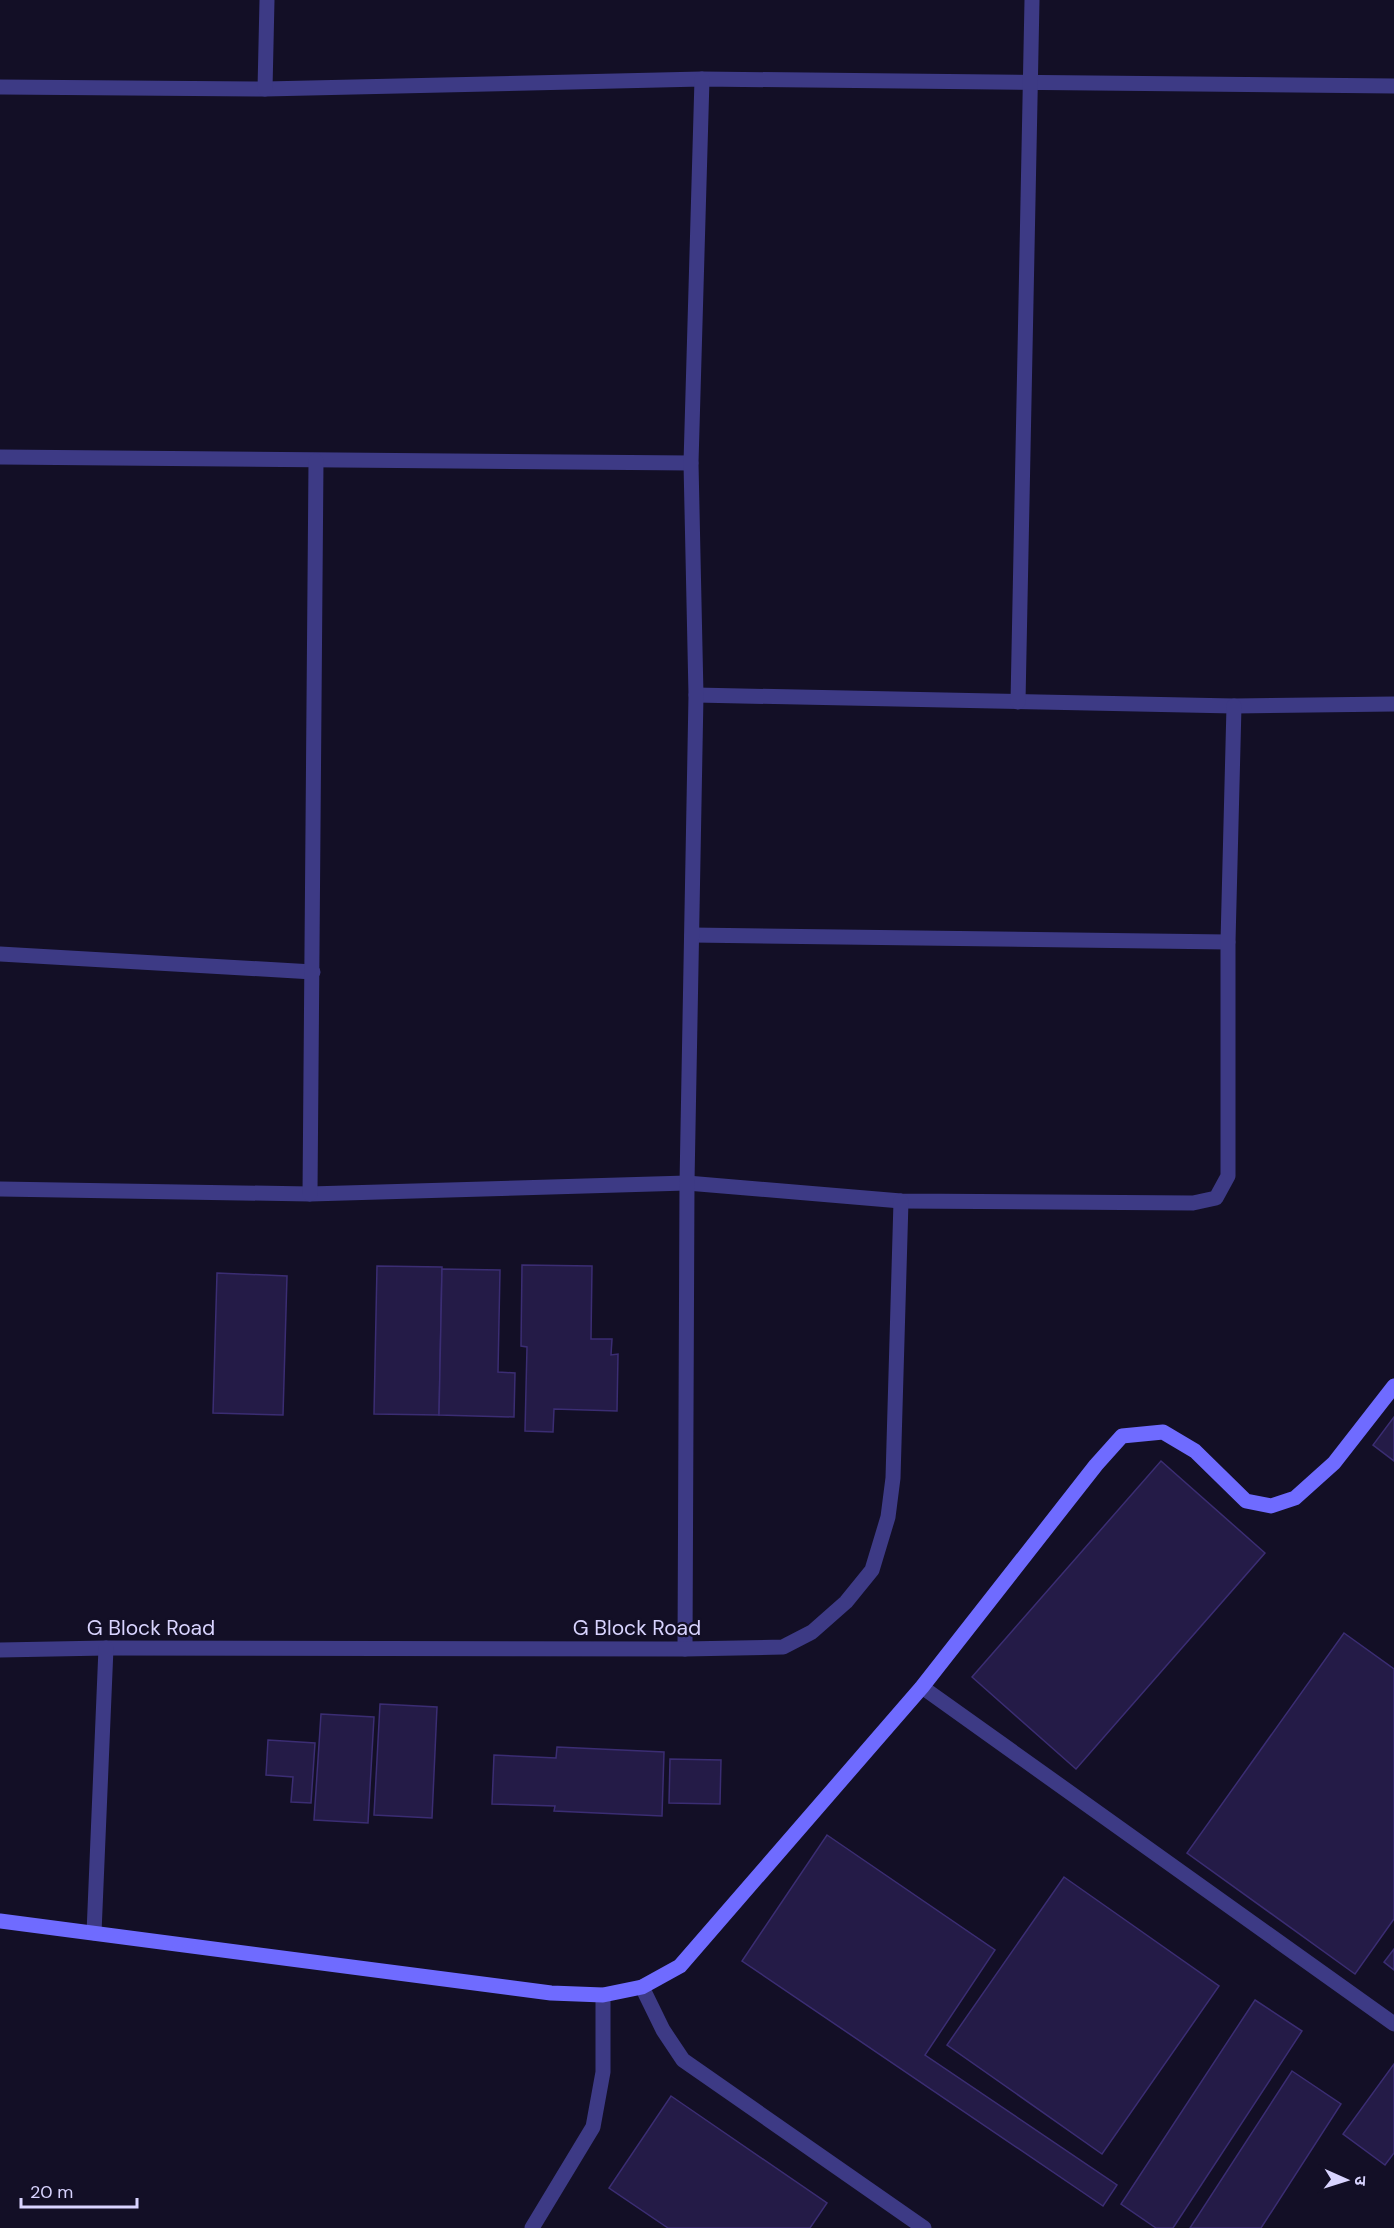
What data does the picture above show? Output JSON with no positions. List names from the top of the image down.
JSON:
{
  "streets": {
    "street": ["G Block Road"]
  },
  "scale_bar": "20 m",
  "north": "right"
}
